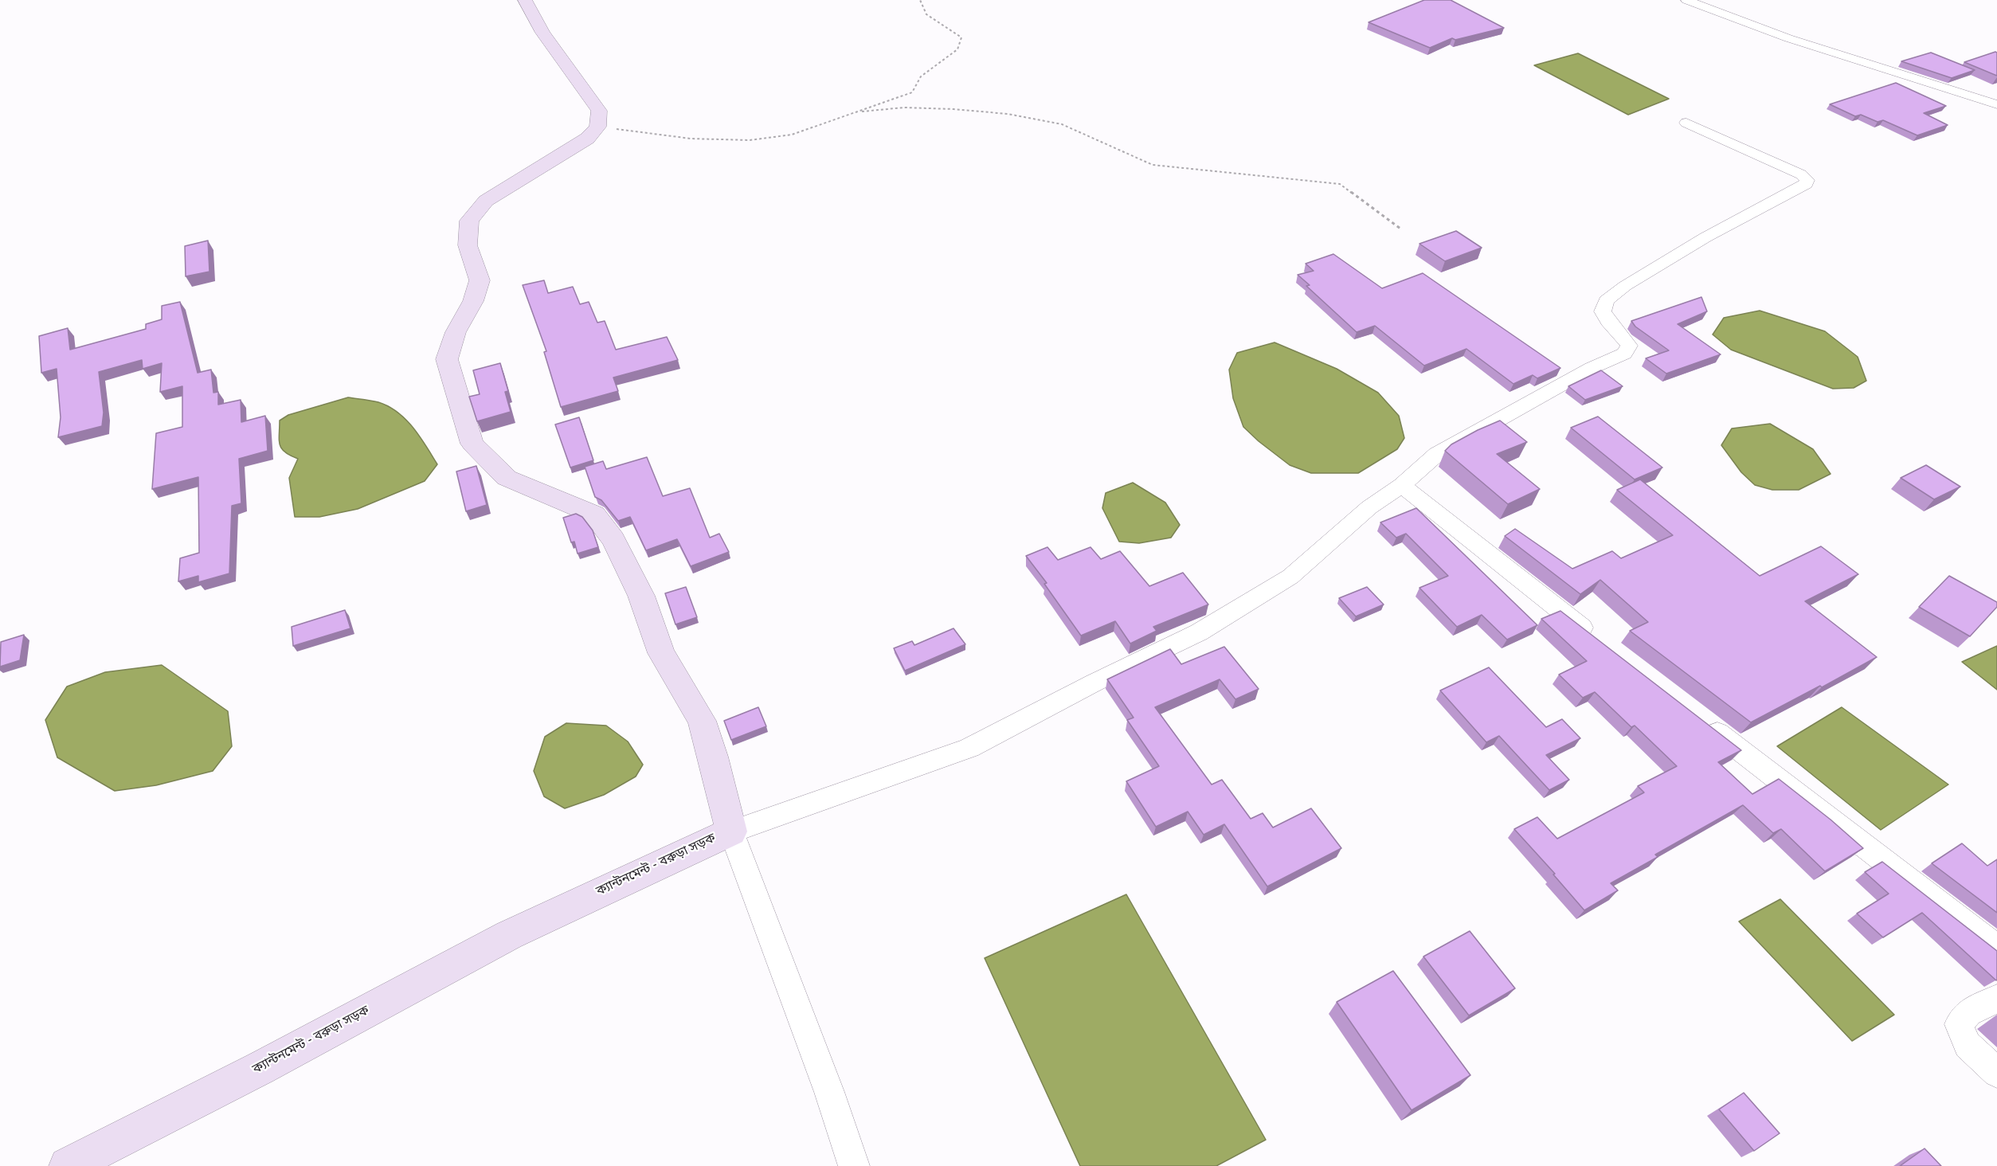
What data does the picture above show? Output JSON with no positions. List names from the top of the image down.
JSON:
{
  "streets": {
    "main road": ["ক্যান্টনমেন্ট - বরুড়া সড়ক"]
  }
}
